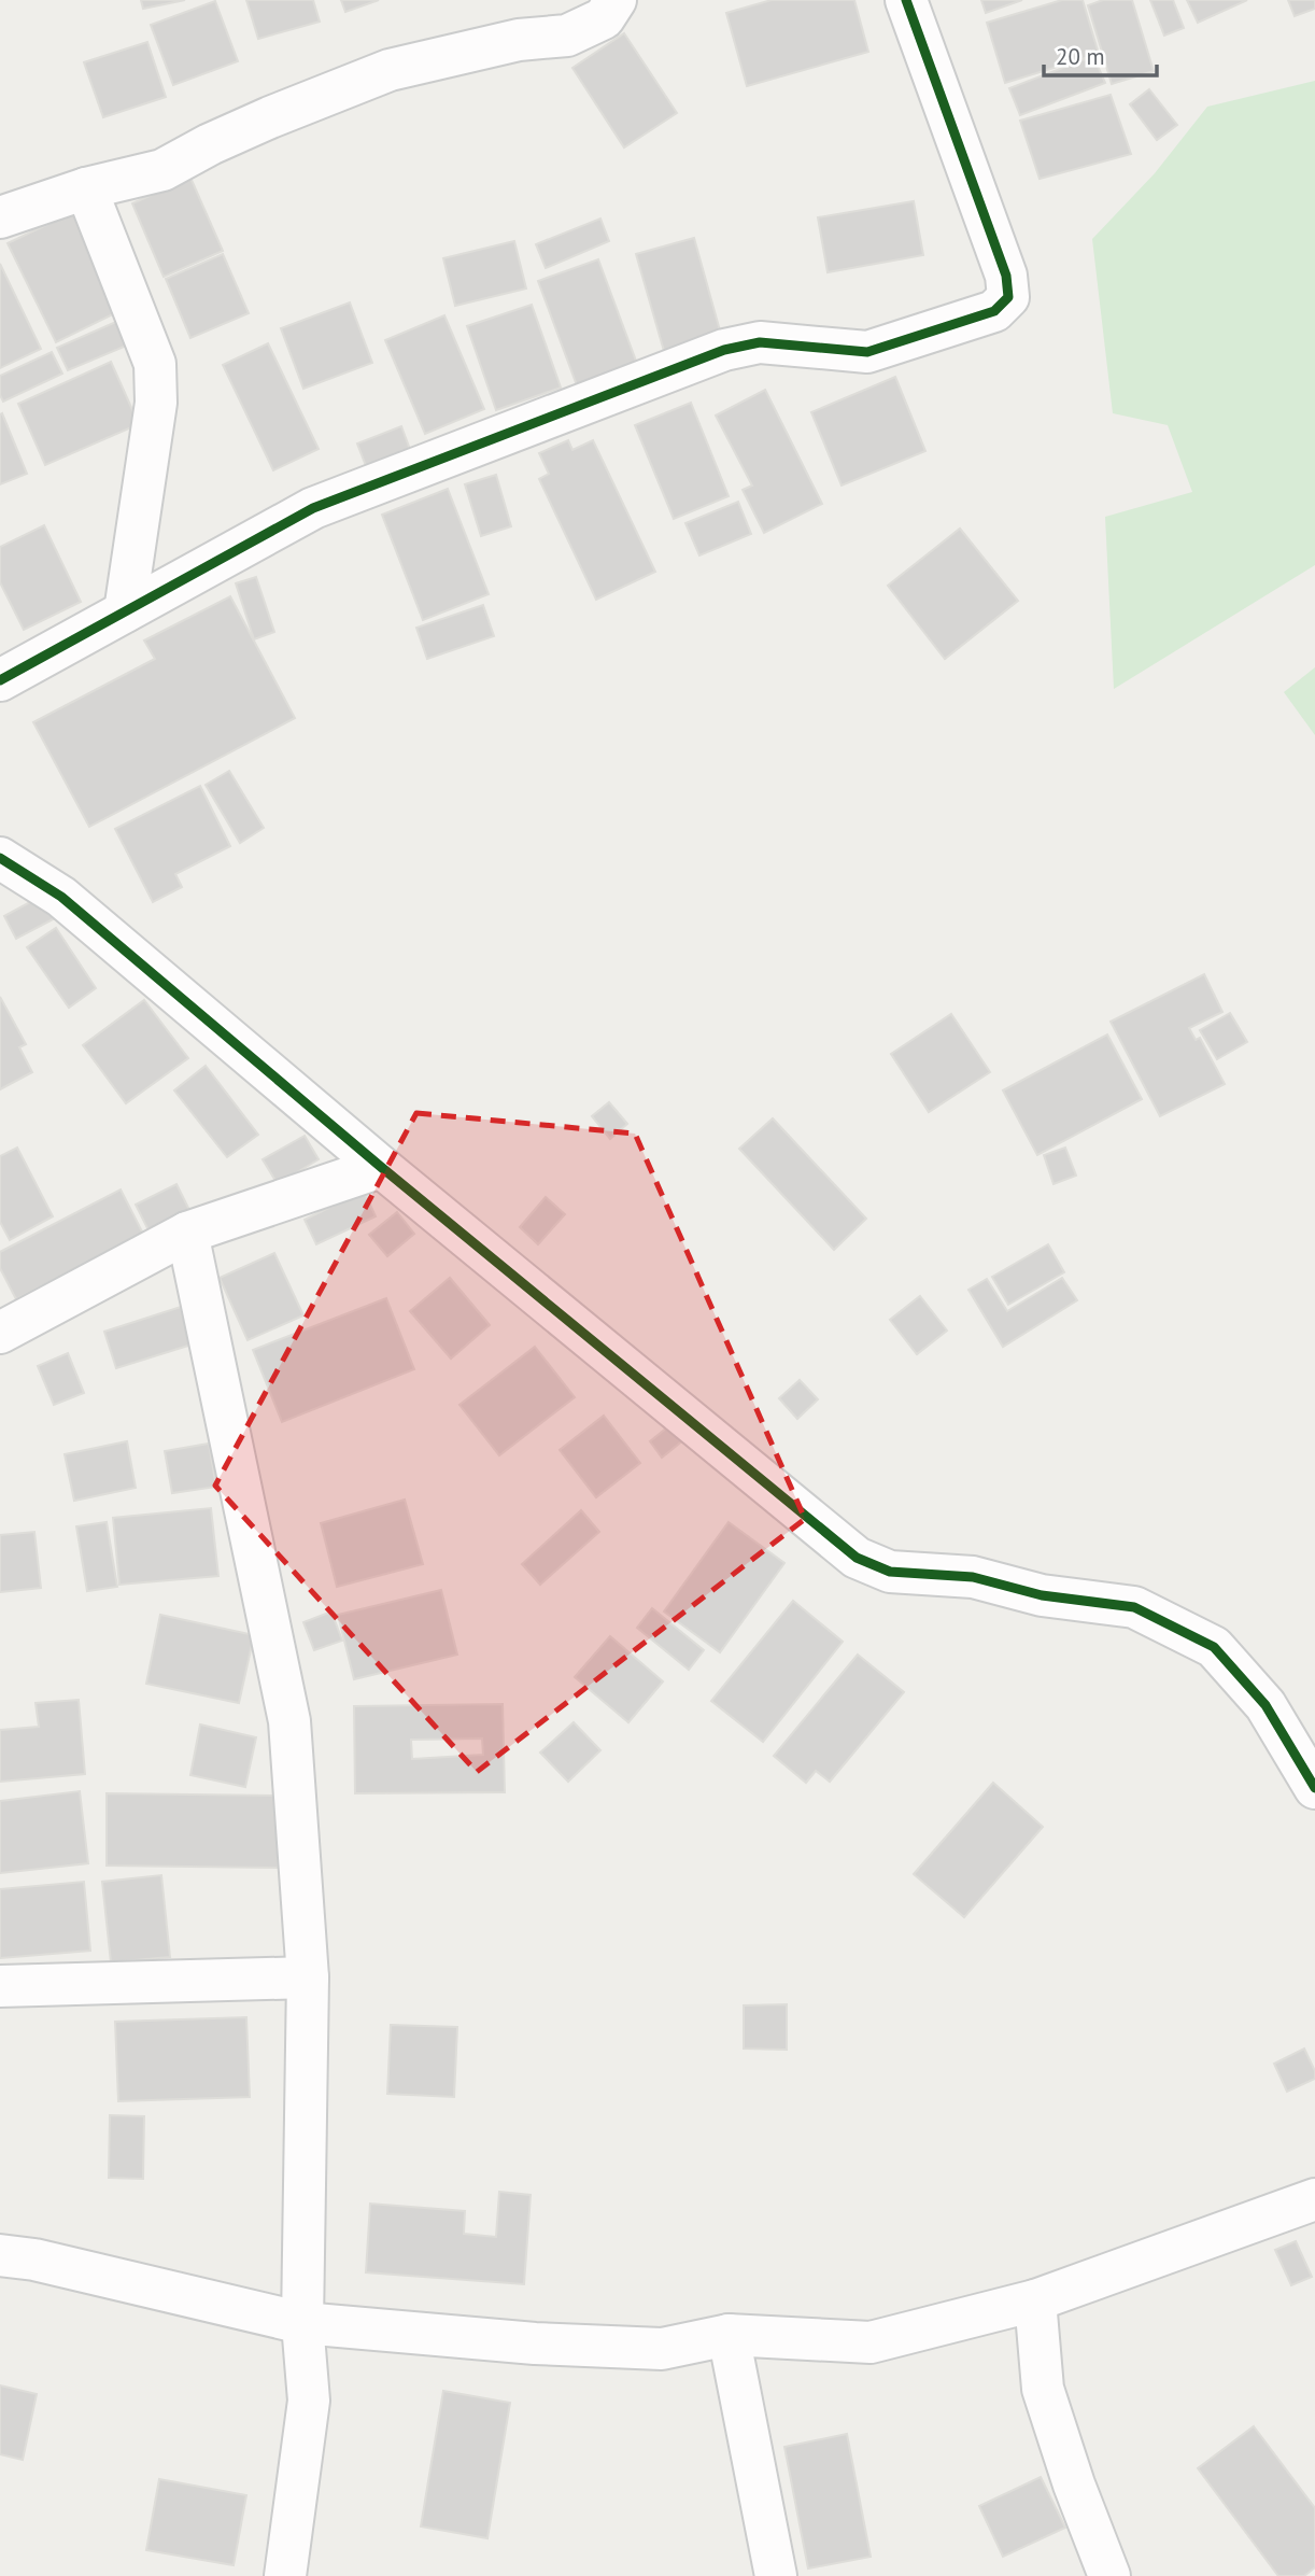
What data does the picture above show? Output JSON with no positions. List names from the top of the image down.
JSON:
{
  "scale_bar": "20 m"
}
